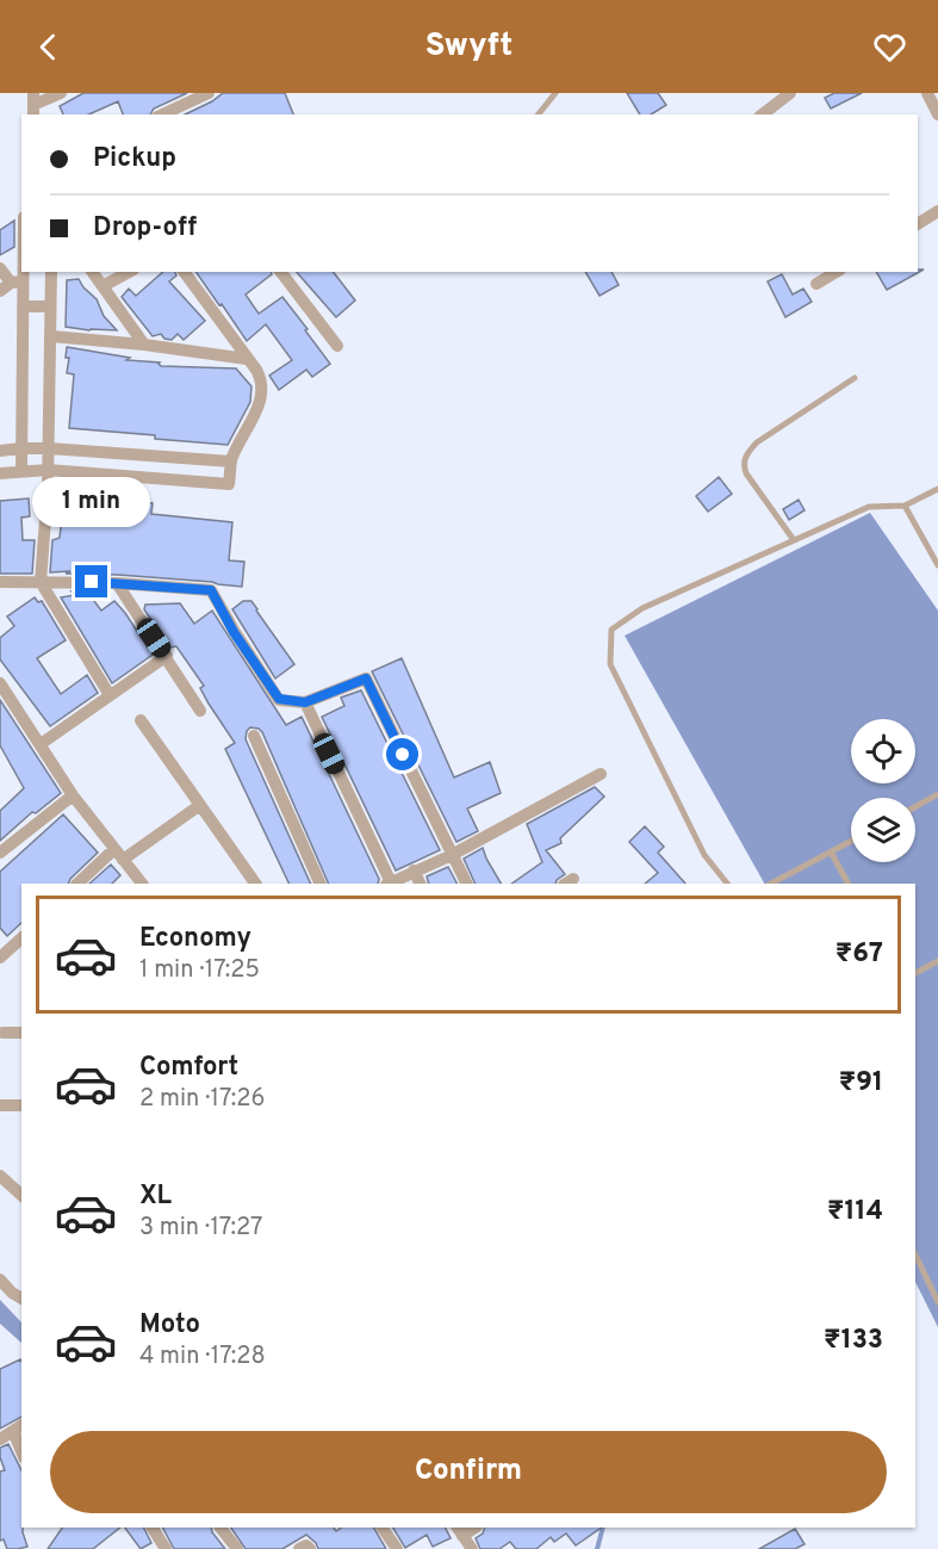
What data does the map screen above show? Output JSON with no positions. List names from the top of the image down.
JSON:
{
  "page": {
    "header": "Swyft",
    "banner": ["Pickup", "Drop-off"],
    "bubble": "1 min",
    "list": [
      {
        "name": "Economy",
        "note": "1 min · 17:25",
        "value": "₹67"
      },
      {
        "name": "Comfort",
        "note": "2 min · 17:26",
        "value": "₹91"
      },
      {
        "name": "XL",
        "note": "3 min · 17:27",
        "value": "₹114"
      },
      {
        "name": "Moto",
        "note": "4 min · 17:28",
        "value": "₹133"
      }
    ],
    "buttons": "Confirm"
  }
}
